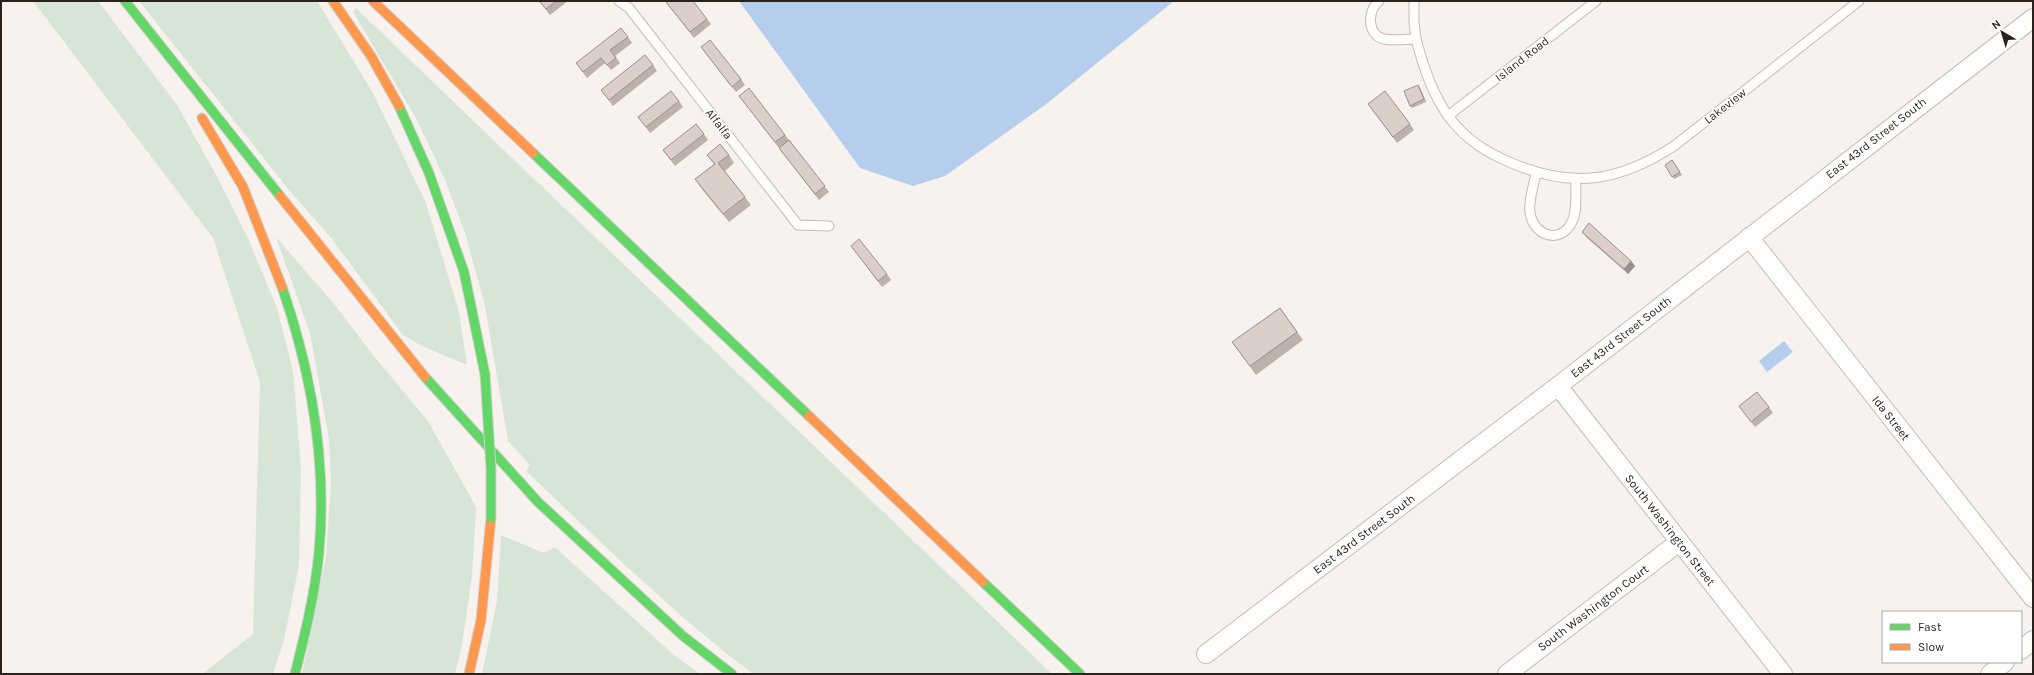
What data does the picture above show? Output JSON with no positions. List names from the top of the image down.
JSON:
{
  "streets": {
    "street": [
      "East 43rd Street South",
      "Ida Street",
      "South Washington Street",
      "South Washington Court"
    ],
    "lane": ["Island Road", "Lakeview", "Alfalfa"]
  },
  "crossings": [
    ["Island Road", "Lakeview"],
    ["East 43rd Street South", "Ida Street"],
    ["East 43rd Street South", "South Washington Street"],
    ["South Washington Street", "South Washington Court"]
  ],
  "legend": ["Fast", "Slow"],
  "north": "top left"
}
